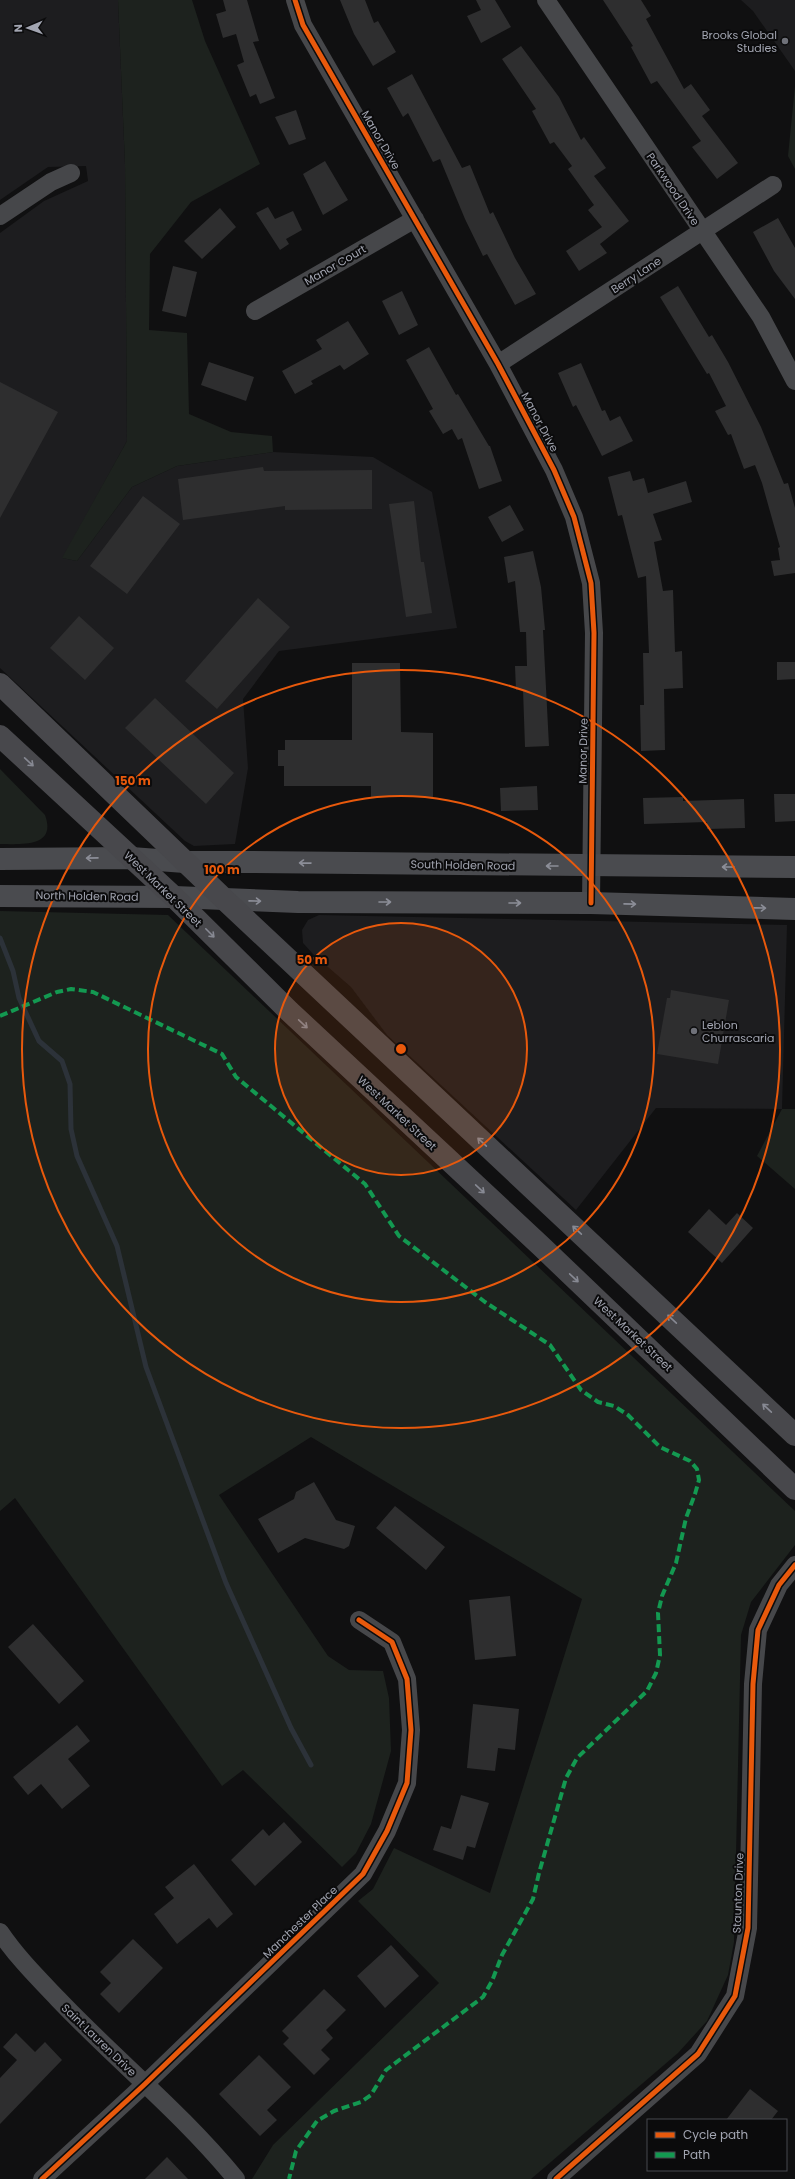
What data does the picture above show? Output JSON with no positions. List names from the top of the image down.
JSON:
{
  "streets": {
    "main road": ["South Holden Road", "West Market Street", "North Holden Road"],
    "street": [
      "Manor Drive",
      "Parkwood Drive",
      "Manor Court",
      "Berry Lane",
      "Staunton Drive",
      "Manchester Place",
      "Saint Lauren Drive"
    ]
  },
  "crossings": [
    ["Manor Drive", "Manor Court"],
    ["Manor Drive", "Berry Lane"],
    ["Manor Drive", "South Holden Road"],
    ["Parkwood Drive", "Berry Lane"],
    ["South Holden Road", "West Market Street"],
    ["West Market Street", "North Holden Road"],
    ["Manchester Place", "Saint Lauren Drive"]
  ],
  "places": ["Brooks Global Studies", "Leblon Churrascaria"],
  "legend": ["Cycle path", "Path"],
  "north": "left",
  "rings": ["150 m", "100 m", "50 m"]
}
